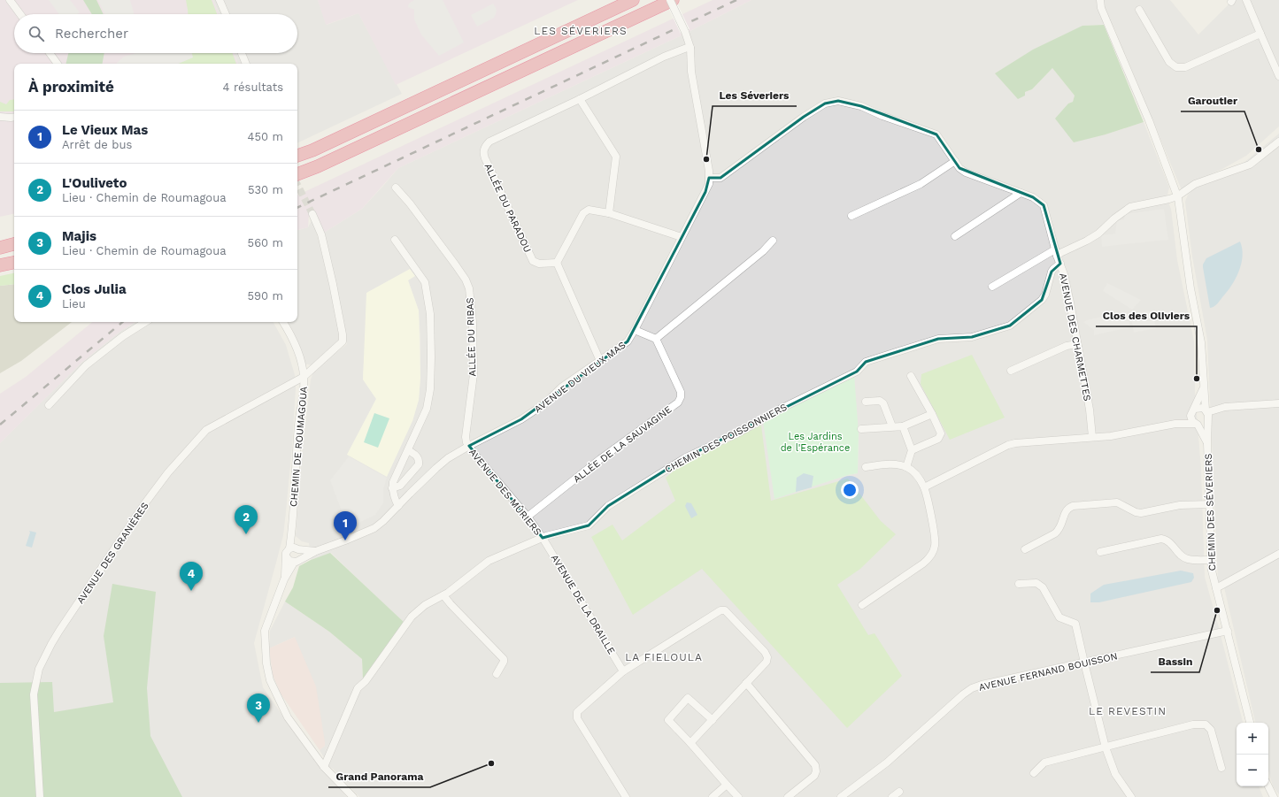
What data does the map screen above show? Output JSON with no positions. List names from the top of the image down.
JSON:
{
  "streets": {
    "street": [
      "ALLÉE DU PARADOU",
      "ALLÉE DU RIBAS",
      "AVENUE DES CHARMETTES",
      "AVENUE DU VIEUX MAS",
      "CHEMIN DES POISSONNIERS",
      "ALLÉE DE LA SAUVAGINE",
      "CHEMIN DE ROUMAGOUA",
      "AVENUE DES MÛRIERS",
      "CHEMIN DES SÉVERIERS",
      "AVENUE DES GRANIÈRES",
      "AVENUE DE LA DRAILLE",
      "AVENUE FERNAND BOUISSON"
    ]
  },
  "crossings": [
    ["ALLÉE DU RIBAS", "AVENUE DU VIEUX MAS"],
    ["ALLÉE DU RIBAS", "AVENUE DES MÛRIERS"],
    ["AVENUE DES CHARMETTES", "AVENUE DU VIEUX MAS"],
    ["AVENUE DES CHARMETTES", "CHEMIN DES POISSONNIERS"],
    ["AVENUE DU VIEUX MAS", "CHEMIN DE ROUMAGOUA"],
    ["AVENUE DU VIEUX MAS", "AVENUE DES MÛRIERS"],
    ["CHEMIN DES POISSONNIERS", "AVENUE DES MÛRIERS"],
    ["CHEMIN DES POISSONNIERS", "AVENUE DE LA DRAILLE"],
    ["ALLÉE DE LA SAUVAGINE", "AVENUE DES MÛRIERS"],
    ["CHEMIN DE ROUMAGOUA", "AVENUE DES GRANIÈRES"],
    ["AVENUE DES MÛRIERS", "AVENUE DE LA DRAILLE"],
    ["CHEMIN DES SÉVERIERS", "AVENUE FERNAND BOUISSON"]
  ],
  "districts": ["LES SÉVERIERS", "LA FIELOULA", "LE REVESTIN"],
  "parks": ["Les Jardins de l'Espérance"],
  "places": [
    "Garoutier",
    "Les Séveriers",
    "Clos des Oliviers",
    "Bassin",
    "Grand Panorama"
  ],
  "page": {
    "search": "Rechercher",
    "heading": ["À proximité", "4 résultats"],
    "list": [
      {
        "mark": "1",
        "name": "Le Vieux Mas",
        "note": "Arrêt de bus",
        "value": "450 m"
      },
      {
        "mark": "2",
        "name": "L'Ouliveto",
        "note": "Lieu · Chemin de Roumagoua",
        "value": "530 m"
      },
      {
        "mark": "3",
        "name": "Majis",
        "note": "Lieu · Chemin de Roumagoua",
        "value": "560 m"
      },
      {
        "mark": "4",
        "name": "Clos Julia",
        "note": "Lieu",
        "value": "590 m"
      }
    ],
    "pins": [
      "2",
      "1",
      "4",
      "3"
    ],
    "map_buttons": ["+", "−"]
  }
}
